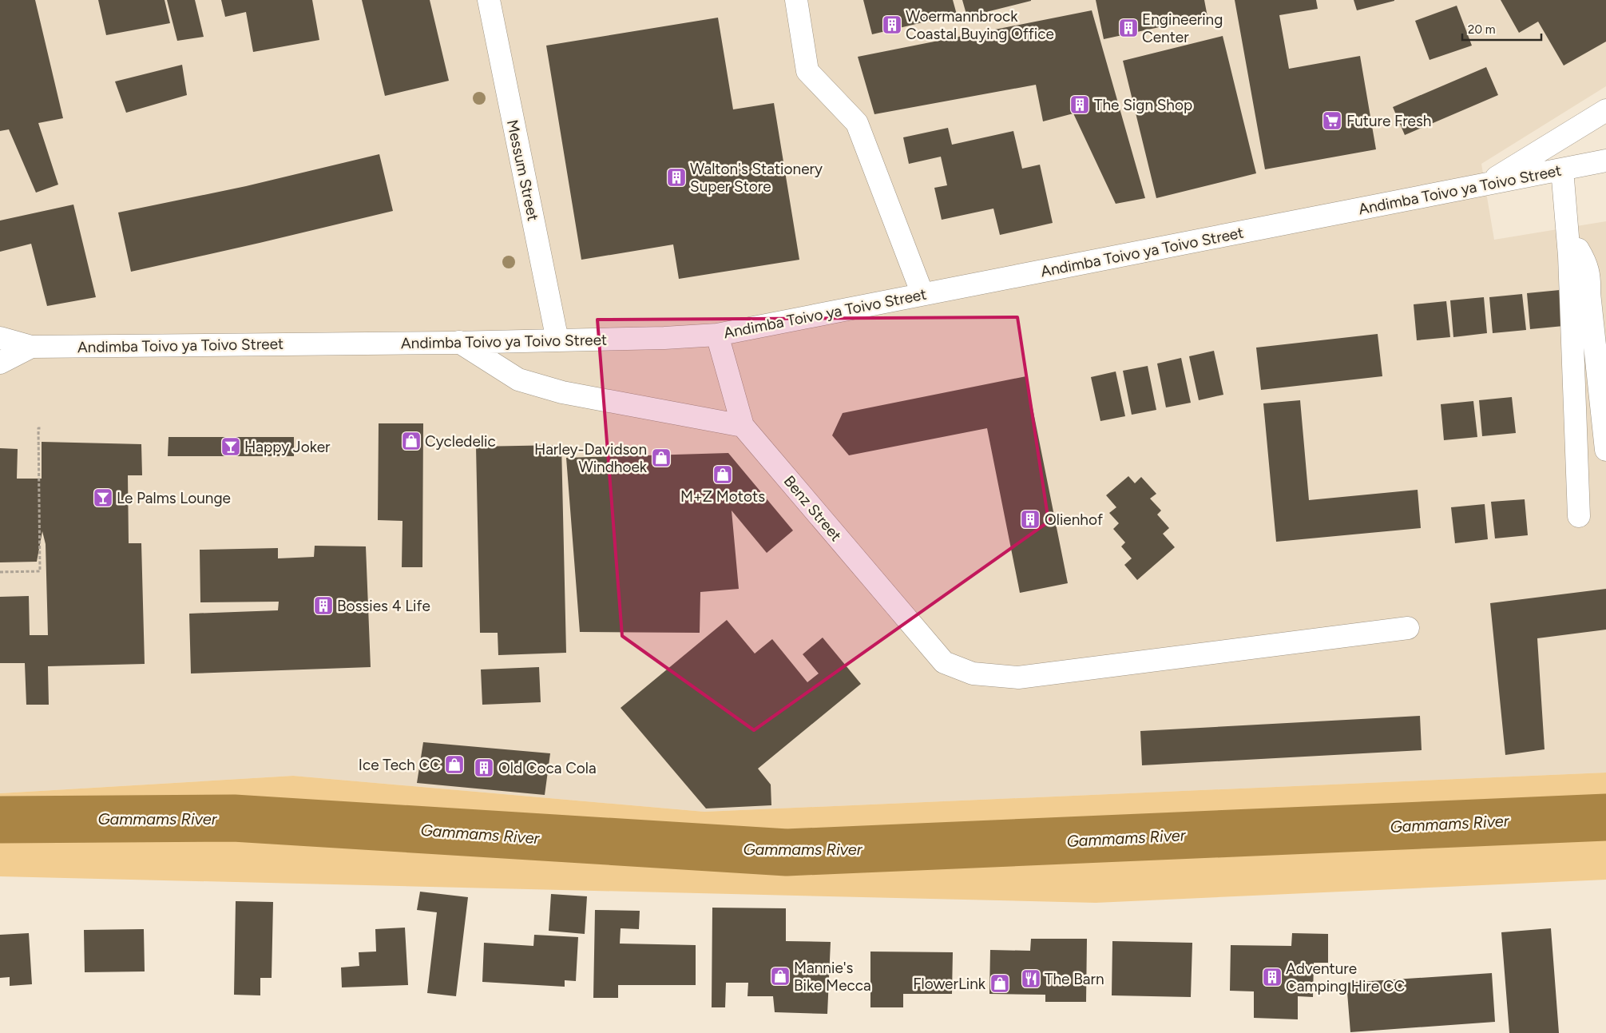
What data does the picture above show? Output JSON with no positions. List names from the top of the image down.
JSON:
{
  "streets": {
    "street": ["Messum Street", "Andimba Toivo ya Toivo Street", "Benz Street"]
  },
  "crossings": [
    ["Messum Street", "Andimba Toivo ya Toivo Street"],
    ["Andimba Toivo ya Toivo Street", "Benz Street"]
  ],
  "water": ["Gammams River"],
  "places": {
    "building": [
      "Woermannbrock Coastal Buying Office",
      "Engineering Center",
      "The Sign Shop",
      "Walton's Stationery Super Store",
      "Olienhof",
      "Bossies 4 Life",
      "Old Coca Cola",
      "Adventure Camping Hire CC"
    ],
    "supermarket": ["Future Fresh"],
    "shop": [
      "Cycledelic",
      "Harley-Davidson Windhoek",
      "M+Z Motots",
      "Ice Tech CC",
      "Mannie's Bike Mecca",
      "FlowerLink"
    ],
    "bar": ["Happy Joker", "Le Palms Lounge"],
    "restaurant": ["The Barn"]
  },
  "scale_bar": "20 m"
}
